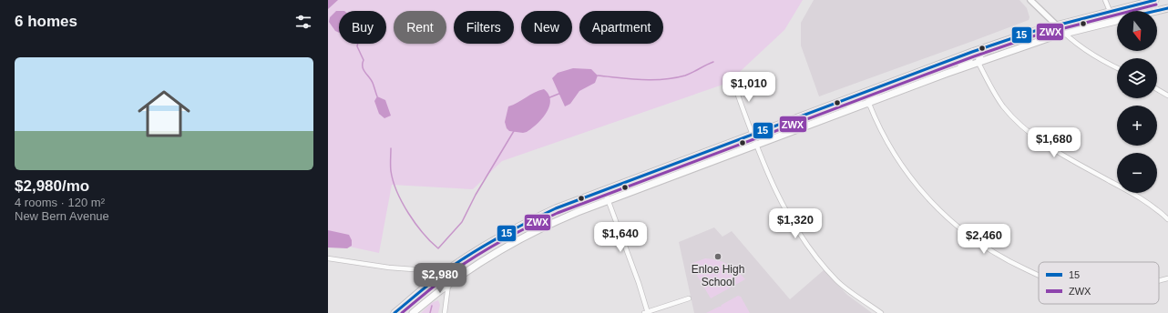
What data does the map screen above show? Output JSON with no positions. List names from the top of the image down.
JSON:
{
  "places": ["Enloe High School"],
  "lines": ["transit line 15", "transit line ZWX"],
  "legend": ["15", "ZWX"],
  "north": "bottom",
  "page": {
    "heading": "6 homes",
    "map_buttons": ["+", "−"],
    "chip": [
      "Buy",
      "Rent",
      "Filters",
      "New",
      "Apartment"
    ],
    "list": [
      {
        "name": "$2,980/mo",
        "note": "4 rooms · 120 m² · New Bern Avenue"
      }
    ],
    "price": [
      "$1,010",
      "$1,680",
      "$1,320",
      "$1,640",
      "$2,460",
      "$2,980"
    ]
  }
}
